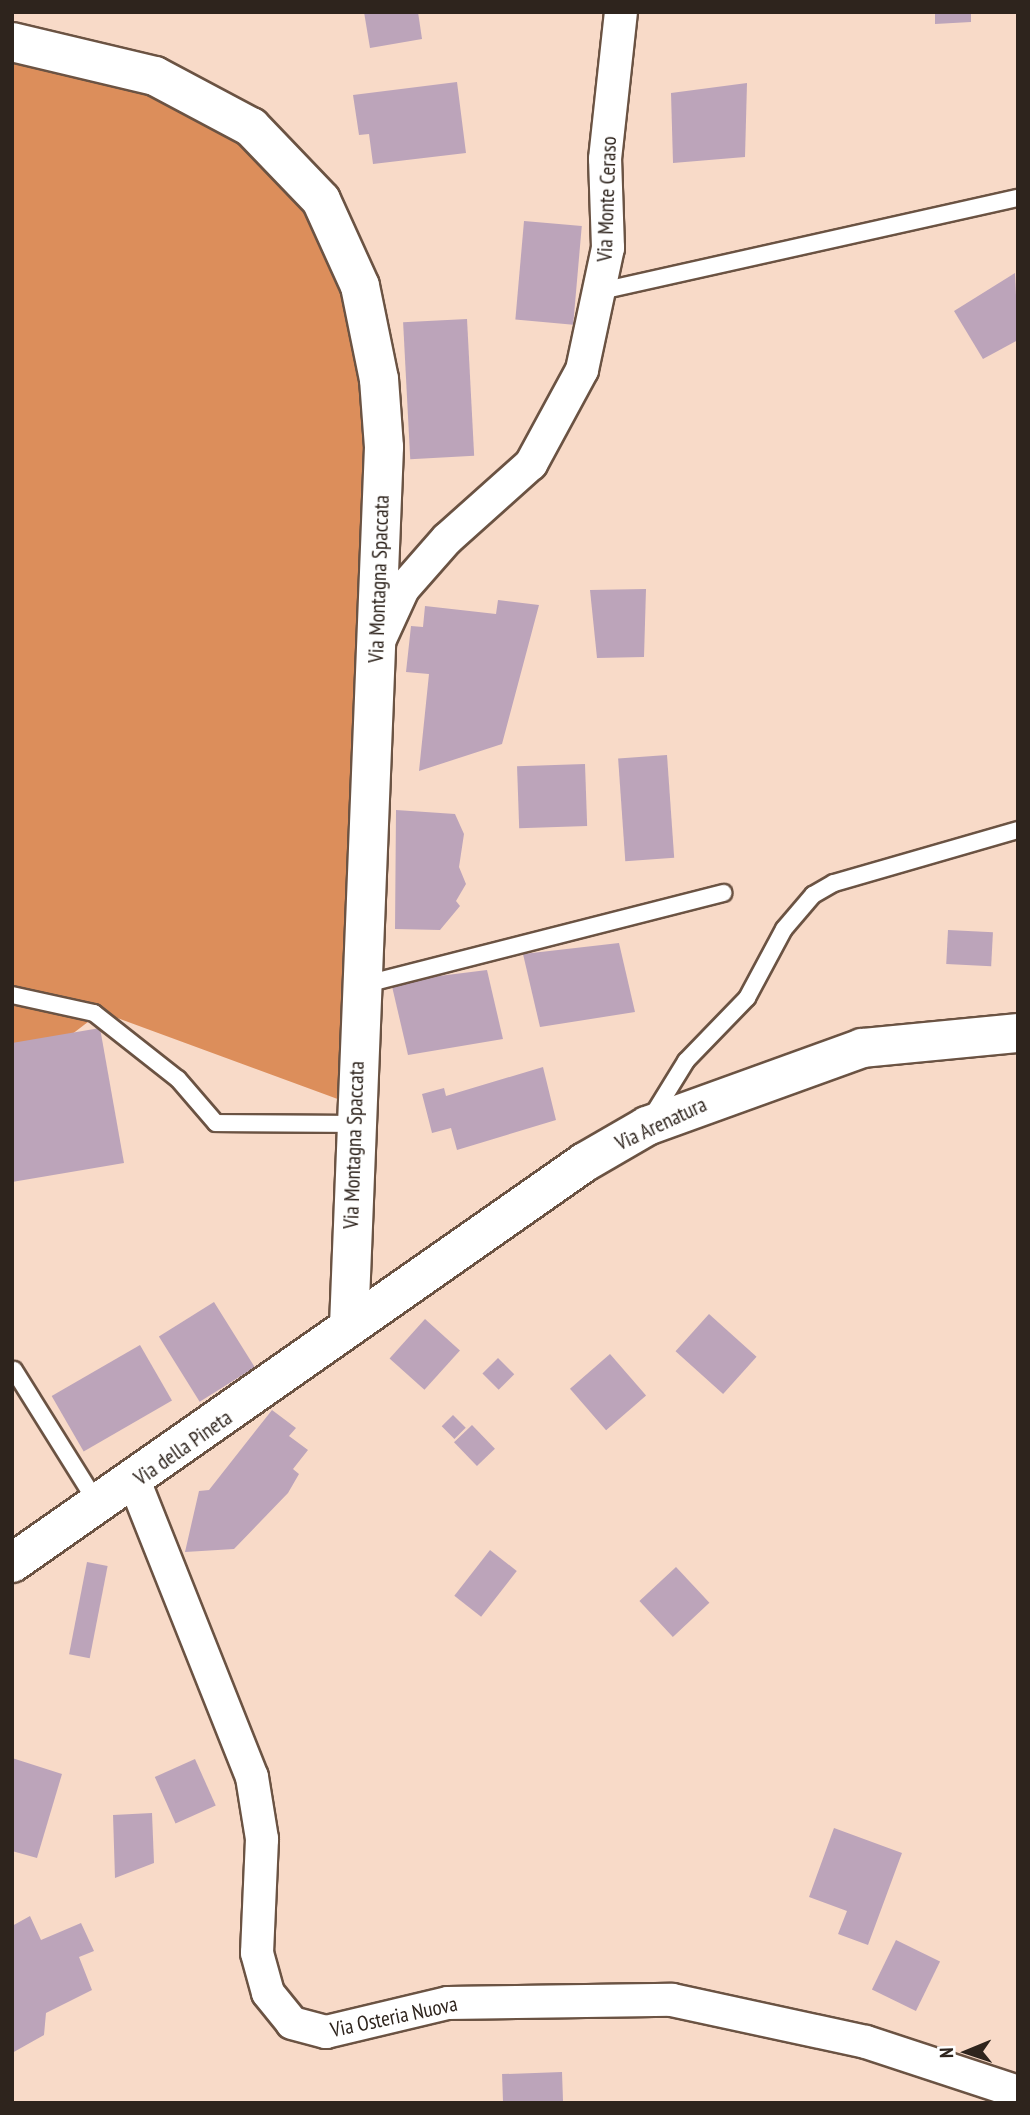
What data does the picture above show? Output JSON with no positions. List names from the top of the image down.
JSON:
{
  "streets": {
    "street": [
      "Via Monte Ceraso",
      "Via Montagna Spaccata",
      "Via Arenatura",
      "Via della Pineta",
      "Via Osteria Nuova"
    ]
  },
  "crossings": [
    ["Via Monte Ceraso", "Via Montagna Spaccata"],
    ["Via Montagna Spaccata", "Via Arenatura"],
    ["Via Montagna Spaccata", "Via della Pineta"],
    ["Via Arenatura", "Via della Pineta"],
    ["Via della Pineta", "Via Osteria Nuova"]
  ],
  "north": "left"
}
